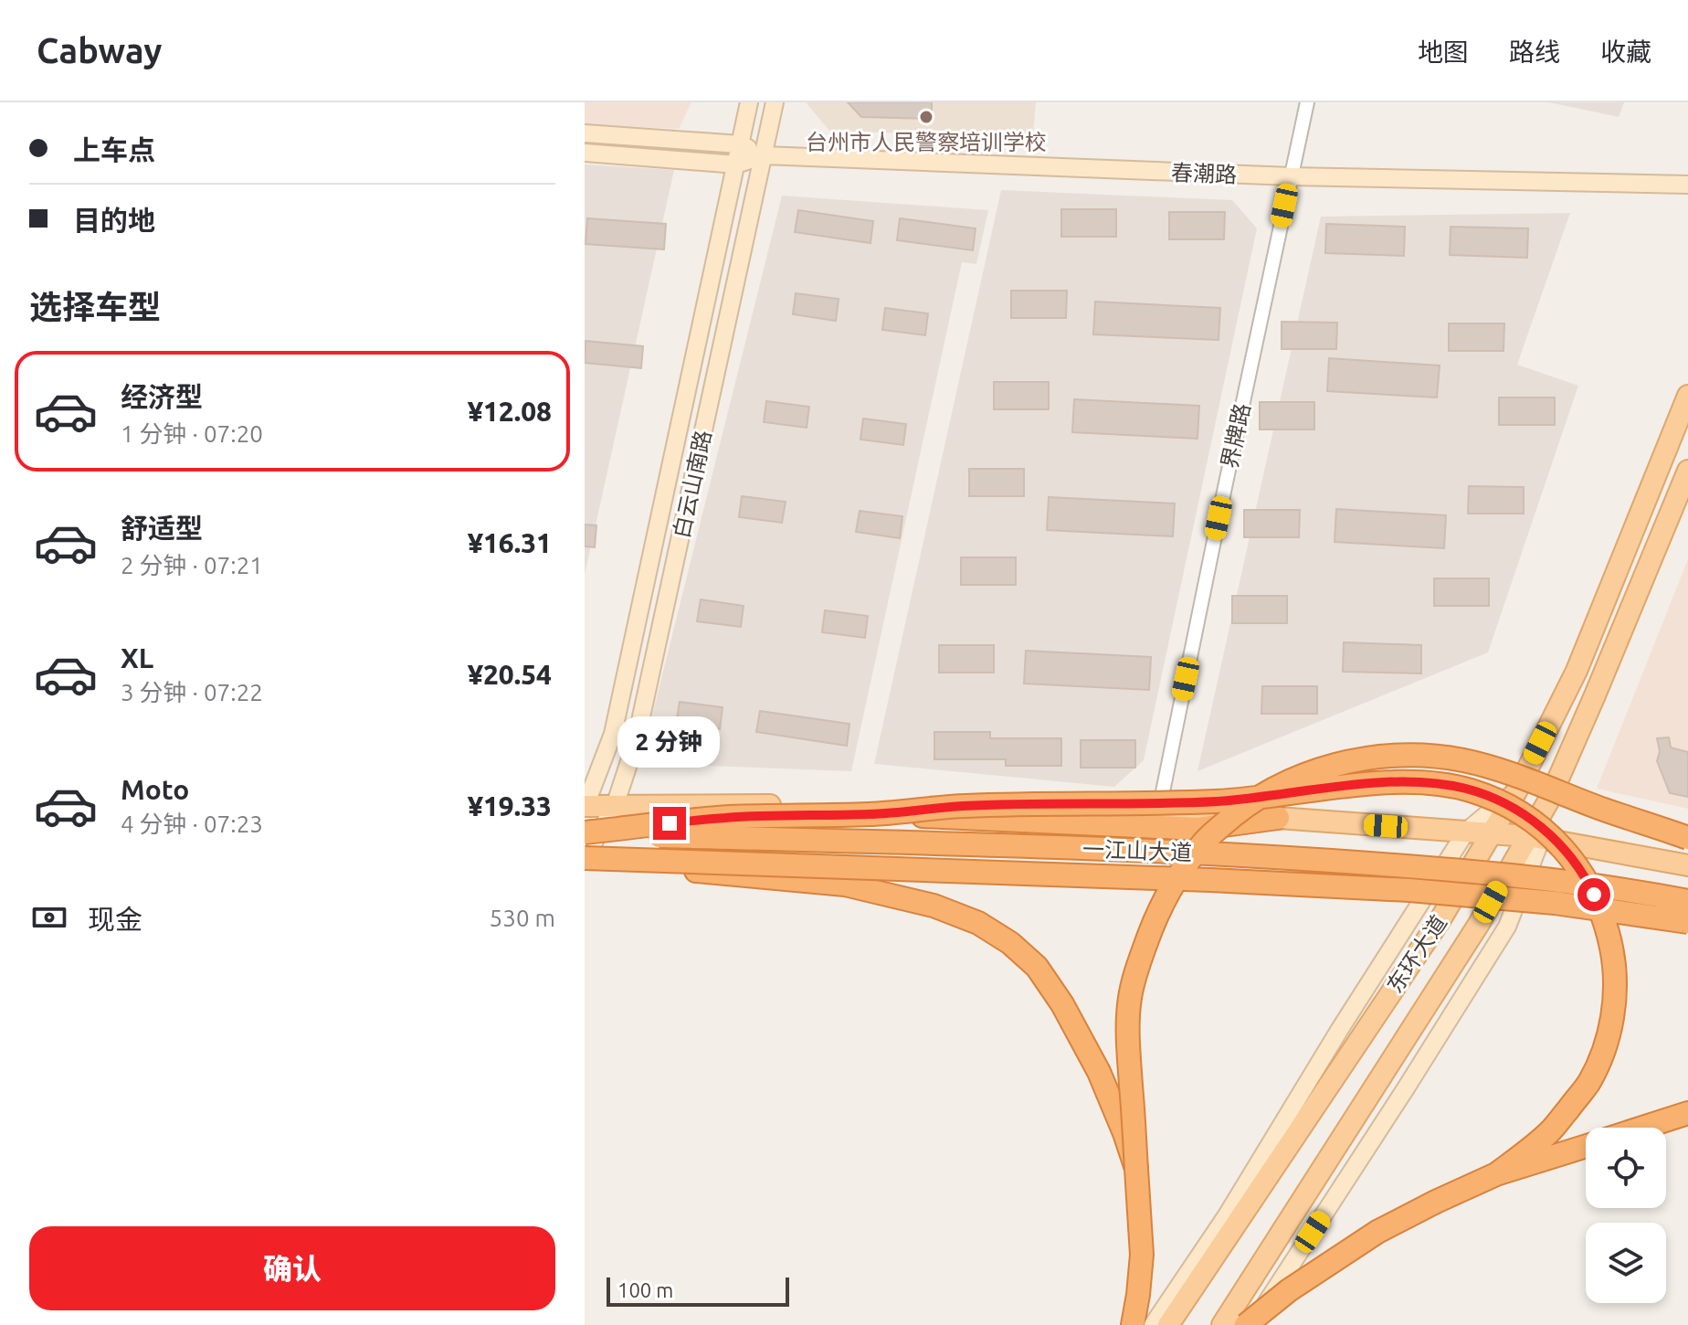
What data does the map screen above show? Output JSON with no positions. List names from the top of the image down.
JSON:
{
  "streets": {
    "highway": ["一江山大道"],
    "main road": ["春潮路", "白云山南路", "东环大道"],
    "street": ["界牌路"]
  },
  "crossings": [
    ["春潮路", "界牌路"],
    ["春潮路", "白云山南路"],
    ["白云山南路", "一江山大道"]
  ],
  "places": ["台州市人民警察培训学校"],
  "scale_bar": "100 m",
  "page": {
    "header": "Cabway",
    "nav": ["地图", "路线", "收藏"],
    "banner": ["上车点", "目的地"],
    "heading": "选择车型",
    "list": [
      {
        "name": "经济型",
        "note": "1 分钟 · 07:20",
        "value": "¥12.08"
      },
      {
        "name": "舒适型",
        "note": "2 分钟 · 07:21",
        "value": "¥16.31"
      },
      {
        "name": "XL",
        "note": "3 分钟 · 07:22",
        "value": "¥20.54"
      },
      {
        "name": "Moto",
        "note": "4 分钟 · 07:23",
        "value": "¥19.33"
      }
    ],
    "bubble": "2 分钟",
    "pay": ["现金", "530 m"],
    "buttons": "确认",
    "scale": "100 m"
  }
}
